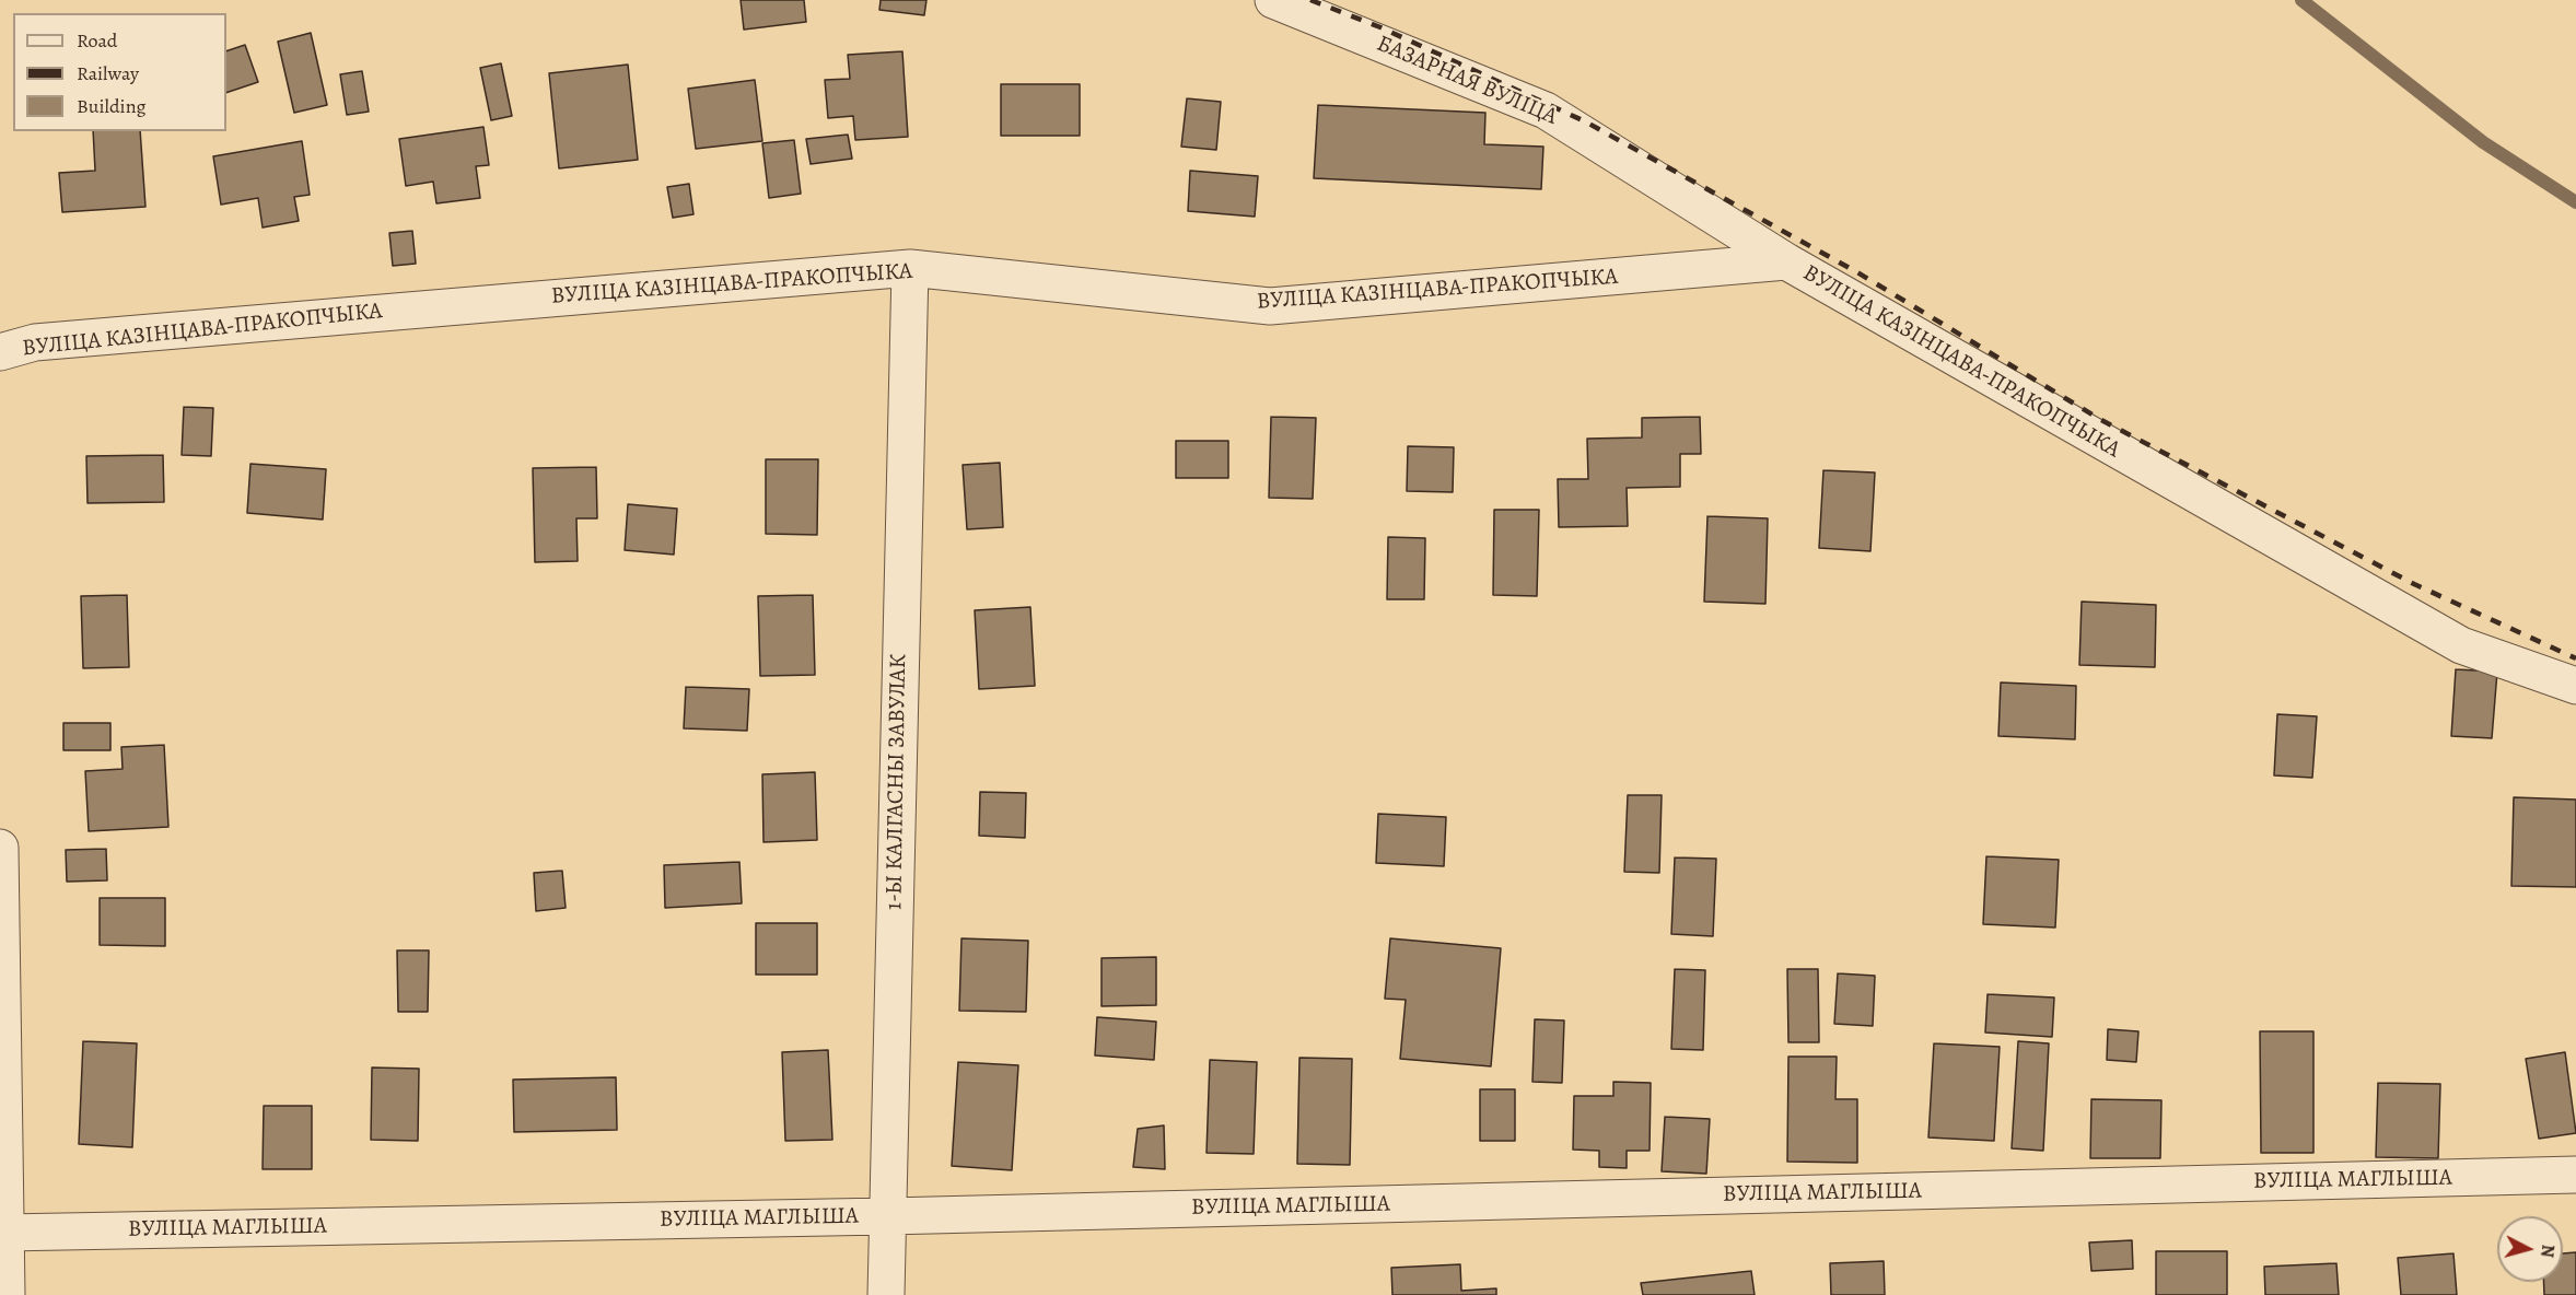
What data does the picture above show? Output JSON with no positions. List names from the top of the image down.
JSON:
{
  "streets": {
    "street": [
      "БАЗАРНАЯ ВУЛІЦА",
      "ВУЛІЦА КАЗІНЦАВА-ПРАКОПЧЫКА",
      "1-Ы КАЛГАСНЫ ЗАВУЛАК",
      "ВУЛІЦА МАГЛЫША"
    ]
  },
  "crossings": [
    ["БАЗАРНАЯ ВУЛІЦА", "ВУЛІЦА КАЗІНЦАВА-ПРАКОПЧЫКА"],
    ["ВУЛІЦА КАЗІНЦАВА-ПРАКОПЧЫКА", "1-Ы КАЛГАСНЫ ЗАВУЛАК"],
    ["1-Ы КАЛГАСНЫ ЗАВУЛАК", "ВУЛІЦА МАГЛЫША"]
  ],
  "legend": ["Road", "Railway", "Building"],
  "north": "right"
}
